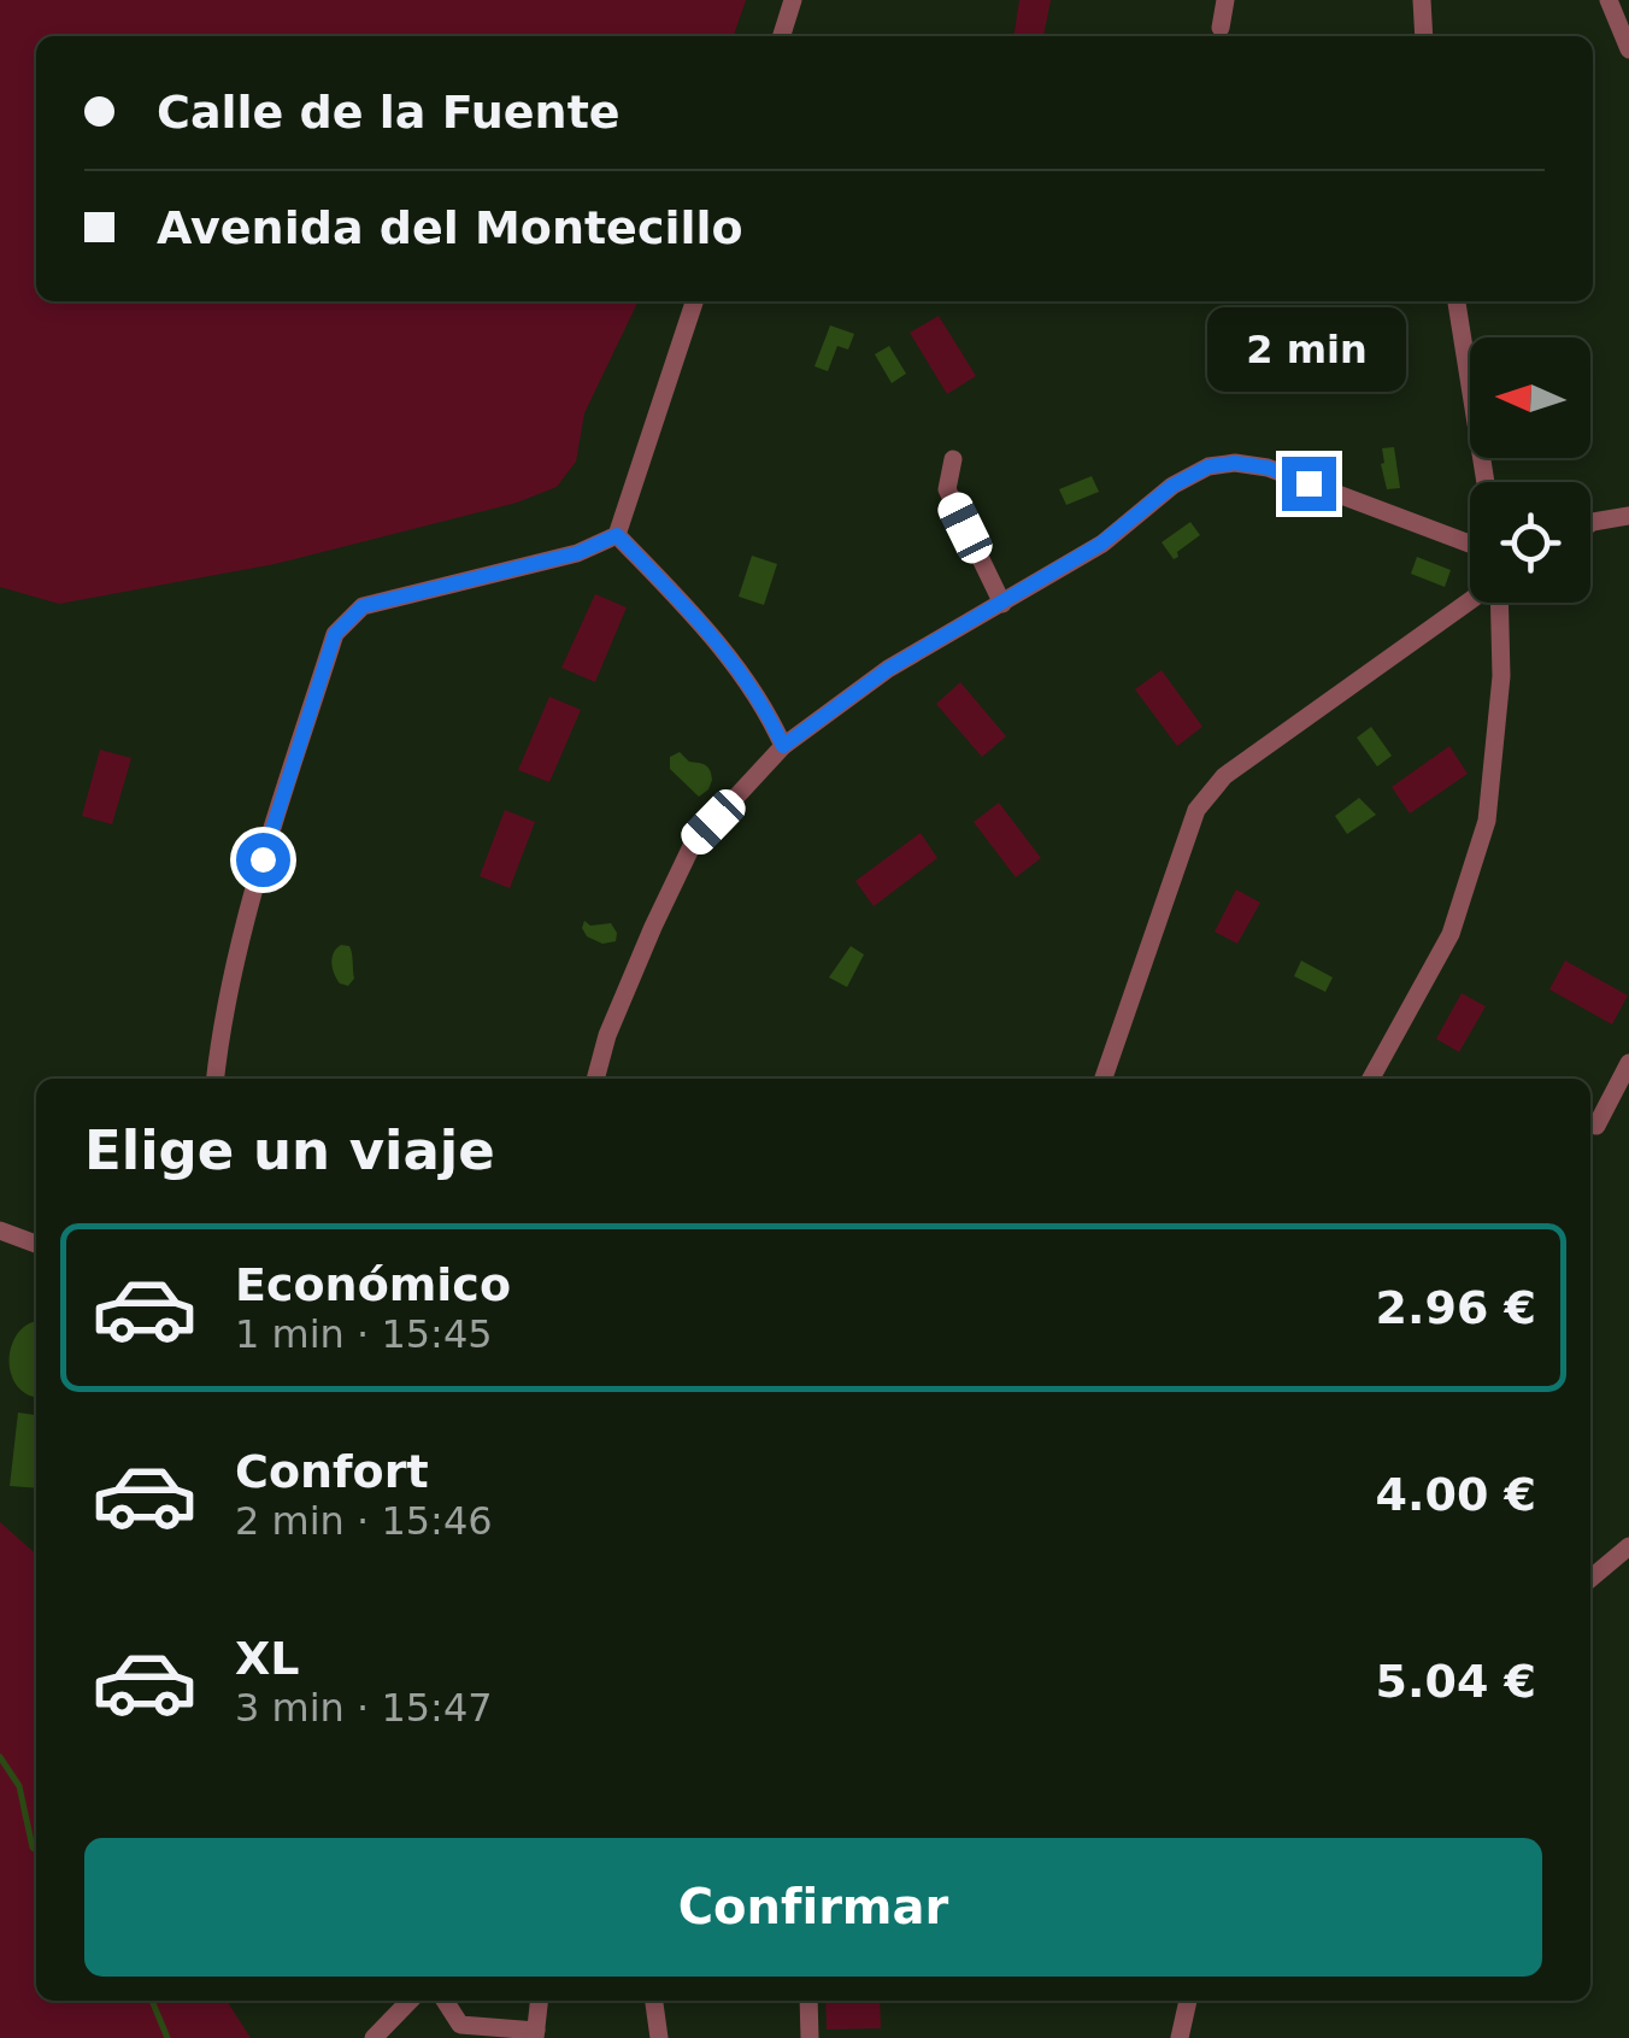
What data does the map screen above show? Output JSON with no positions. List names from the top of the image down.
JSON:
{
  "north": "left",
  "page": {
    "banner": ["Calle de la Fuente", "Avenida del Montecillo"],
    "bubble": "2 min",
    "heading": "Elige un viaje",
    "list": [
      {
        "name": "Económico",
        "note": "1 min · 15:45",
        "value": "2.96 €"
      },
      {
        "name": "Confort",
        "note": "2 min · 15:46",
        "value": "4.00 €"
      },
      {
        "name": "XL",
        "note": "3 min · 15:47",
        "value": "5.04 €"
      }
    ],
    "buttons": "Confirmar"
  }
}
